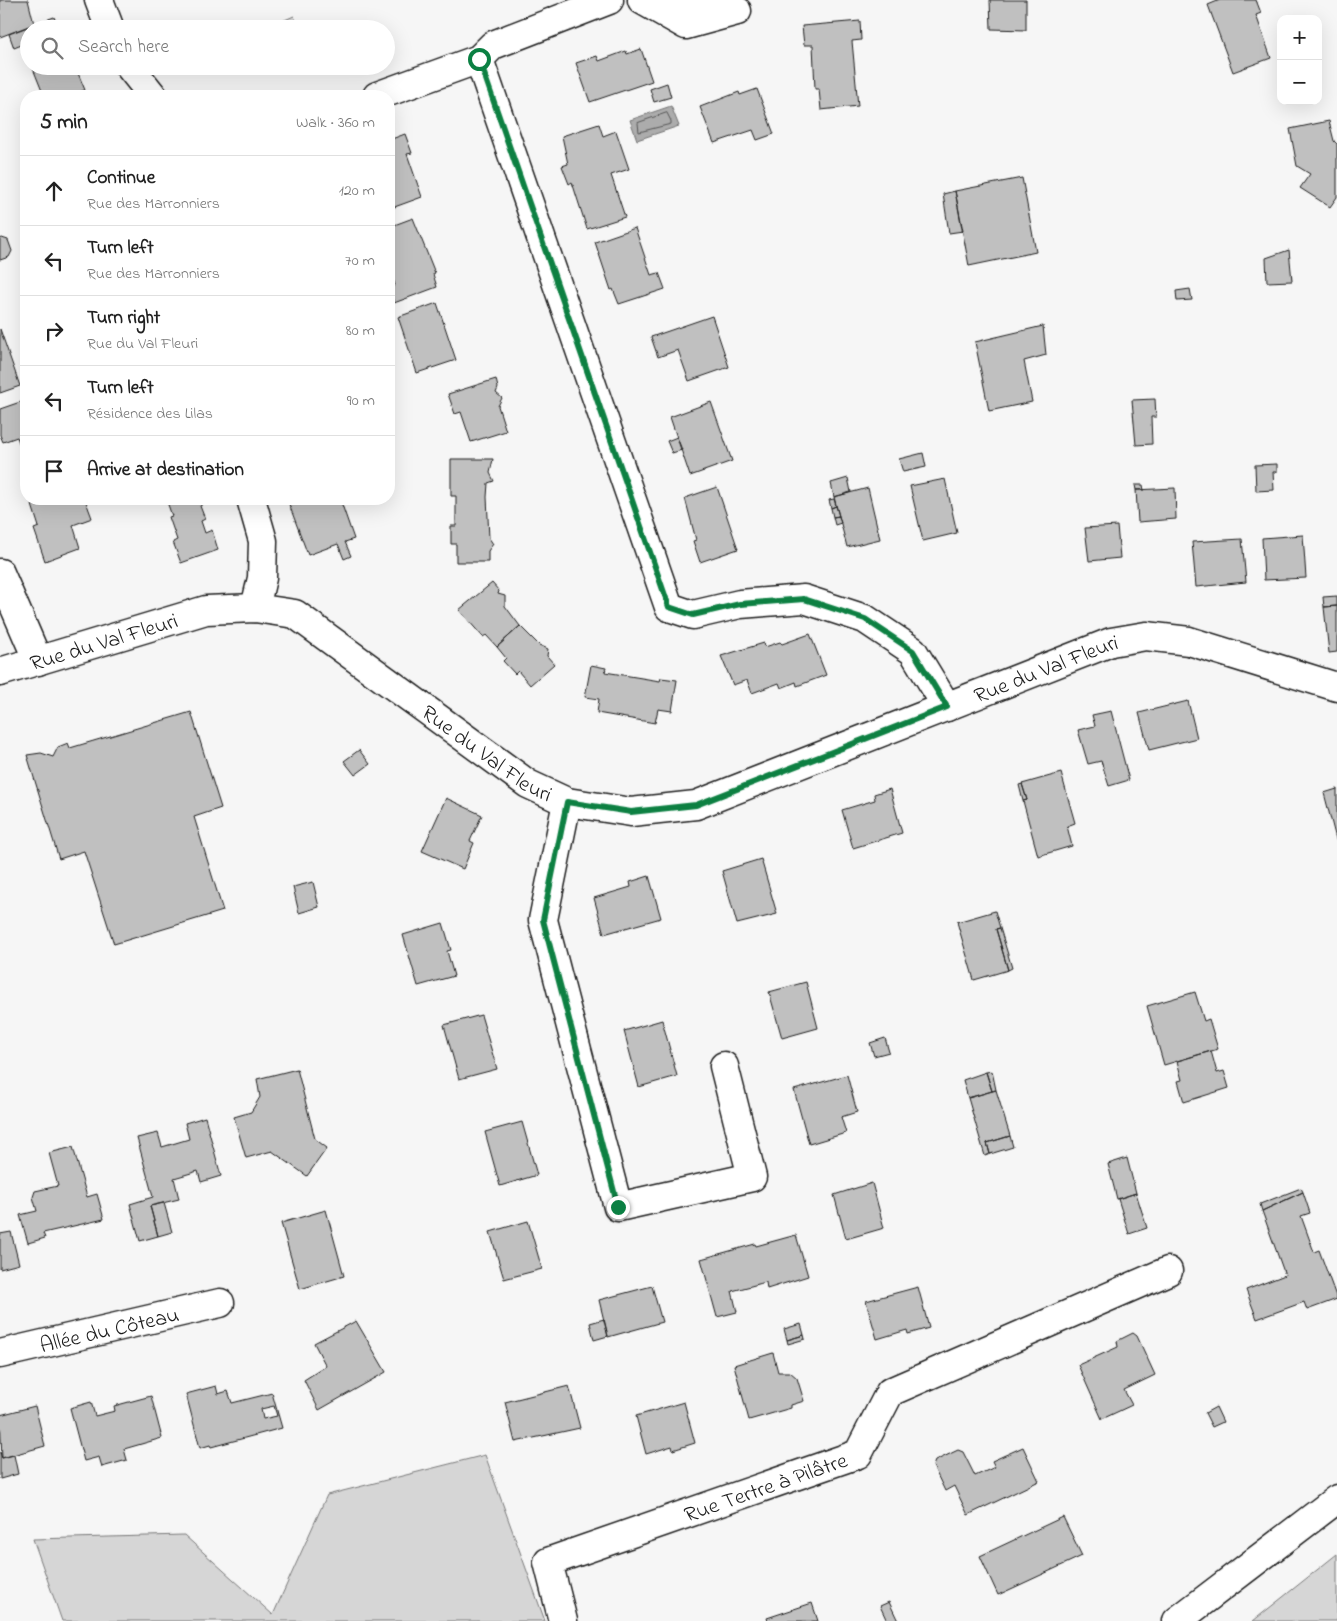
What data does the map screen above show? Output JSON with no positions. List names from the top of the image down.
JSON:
{
  "streets": {
    "street": ["Rue du Val Fleuri", "Allée du Côteau", "Rue Tertre à Pilâtre"]
  },
  "page": {
    "map_buttons": ["+", "−"],
    "search": "Search here",
    "heading": ["5 min", "Walk · 360 m"],
    "list": [
      ["Continue", "Rue des Marronniers", "120 m"],
      ["Turn left", "Rue des Marronniers", "70 m"],
      ["Turn right", "Rue du Val Fleuri", "80 m"],
      ["Turn left", "Résidence des Lilas", "90 m"],
      "Arrive at destination"
    ]
  }
}
